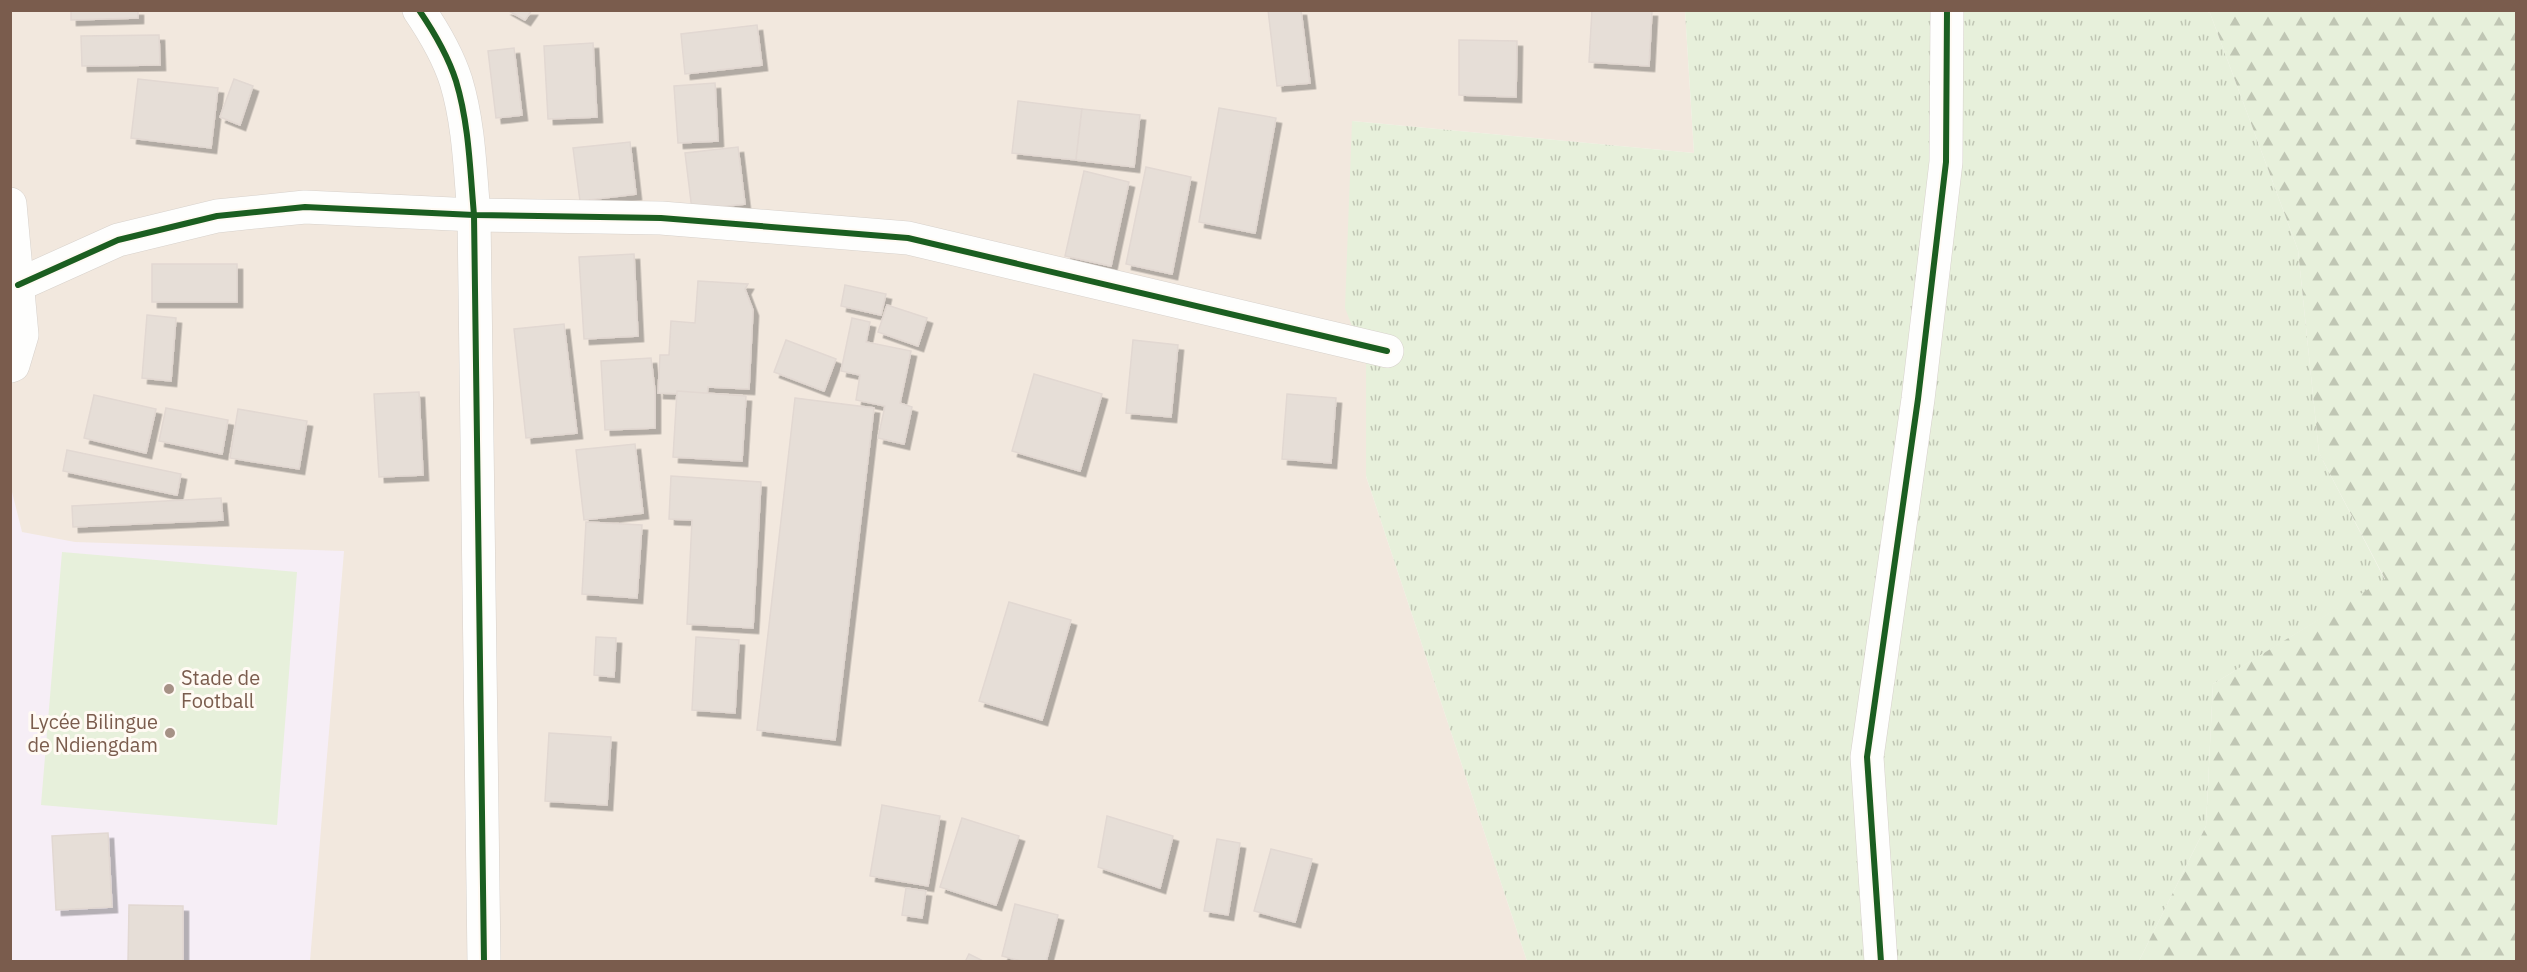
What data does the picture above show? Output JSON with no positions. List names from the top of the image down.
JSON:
{
  "places": ["Stade de Football", "Lycée Bilingue de Ndiengdam"]
}
